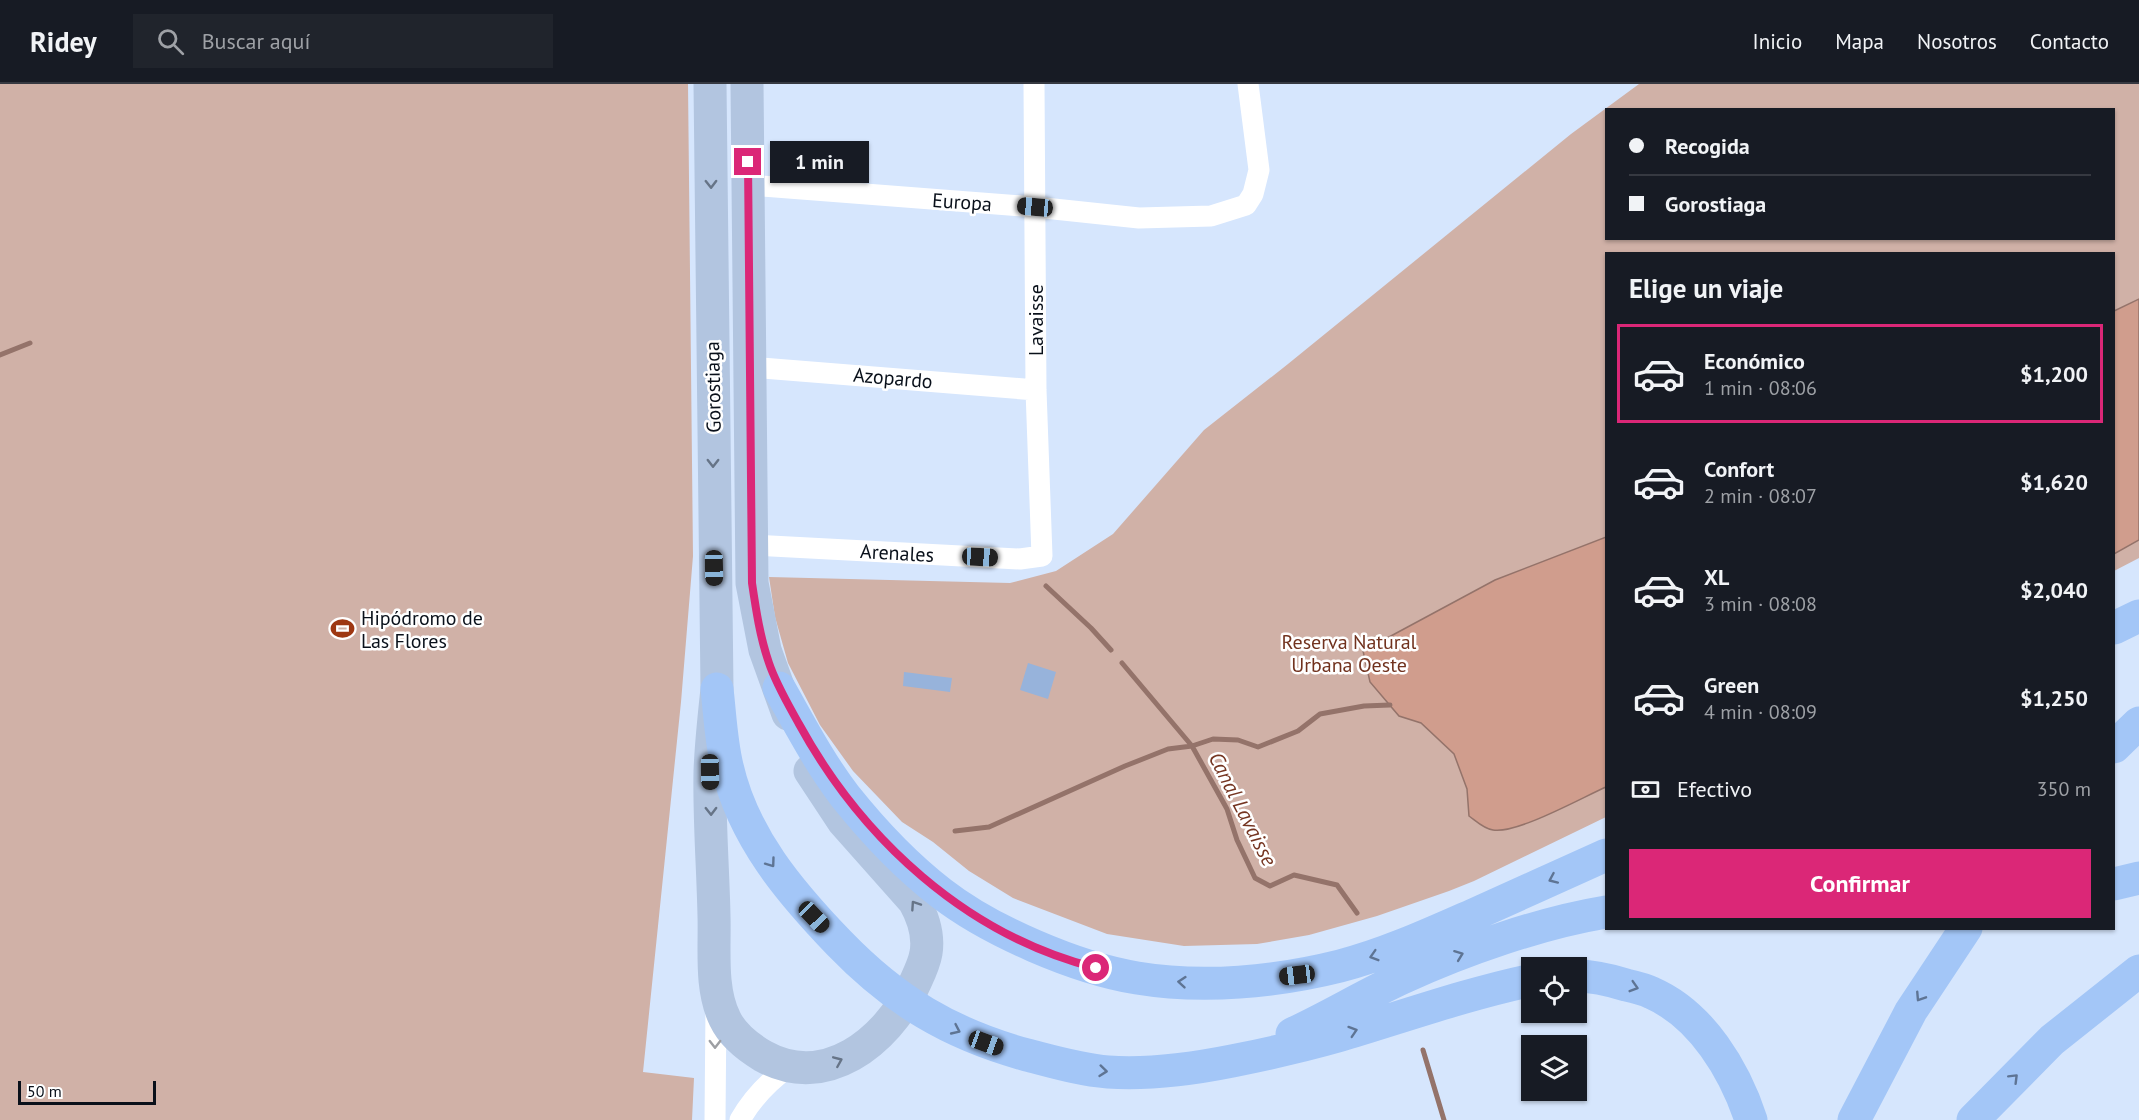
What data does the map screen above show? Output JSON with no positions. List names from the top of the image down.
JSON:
{
  "streets": {
    "main road": ["Gorostiaga"],
    "street": [
      "Europa",
      "Lavaisse",
      "Azopardo",
      "Arenales"
    ]
  },
  "crossings": [
    ["Europa", "Lavaisse"],
    ["Europa", "Gorostiaga"],
    ["Lavaisse", "Azopardo"],
    ["Lavaisse", "Arenales"],
    ["Azopardo", "Gorostiaga"],
    ["Gorostiaga", "Arenales"]
  ],
  "water": ["Canal Lavaisse"],
  "parks": ["Reserva Natural Urbana Oeste"],
  "places": {
    "sports": ["Hipódromo de Las Flores"]
  },
  "scale_bar": "50 m",
  "page": {
    "header": "Ridey",
    "search": "Buscar aquí",
    "nav": [
      "Inicio",
      "Mapa",
      "Nosotros",
      "Contacto"
    ],
    "banner": ["Recogida", "Gorostiaga"],
    "bubble": "1 min",
    "heading": "Elige un viaje",
    "list": [
      {
        "name": "Económico",
        "note": "1 min · 08:06",
        "value": "$1,200"
      },
      {
        "name": "Confort",
        "note": "2 min · 08:07",
        "value": "$1,620"
      },
      {
        "name": "XL",
        "note": "3 min · 08:08",
        "value": "$2,040"
      },
      {
        "name": "Green",
        "note": "4 min · 08:09",
        "value": "$1,250"
      }
    ],
    "pay": ["Efectivo", "350 m"],
    "buttons": "Confirmar",
    "scale": "50 m"
  }
}
